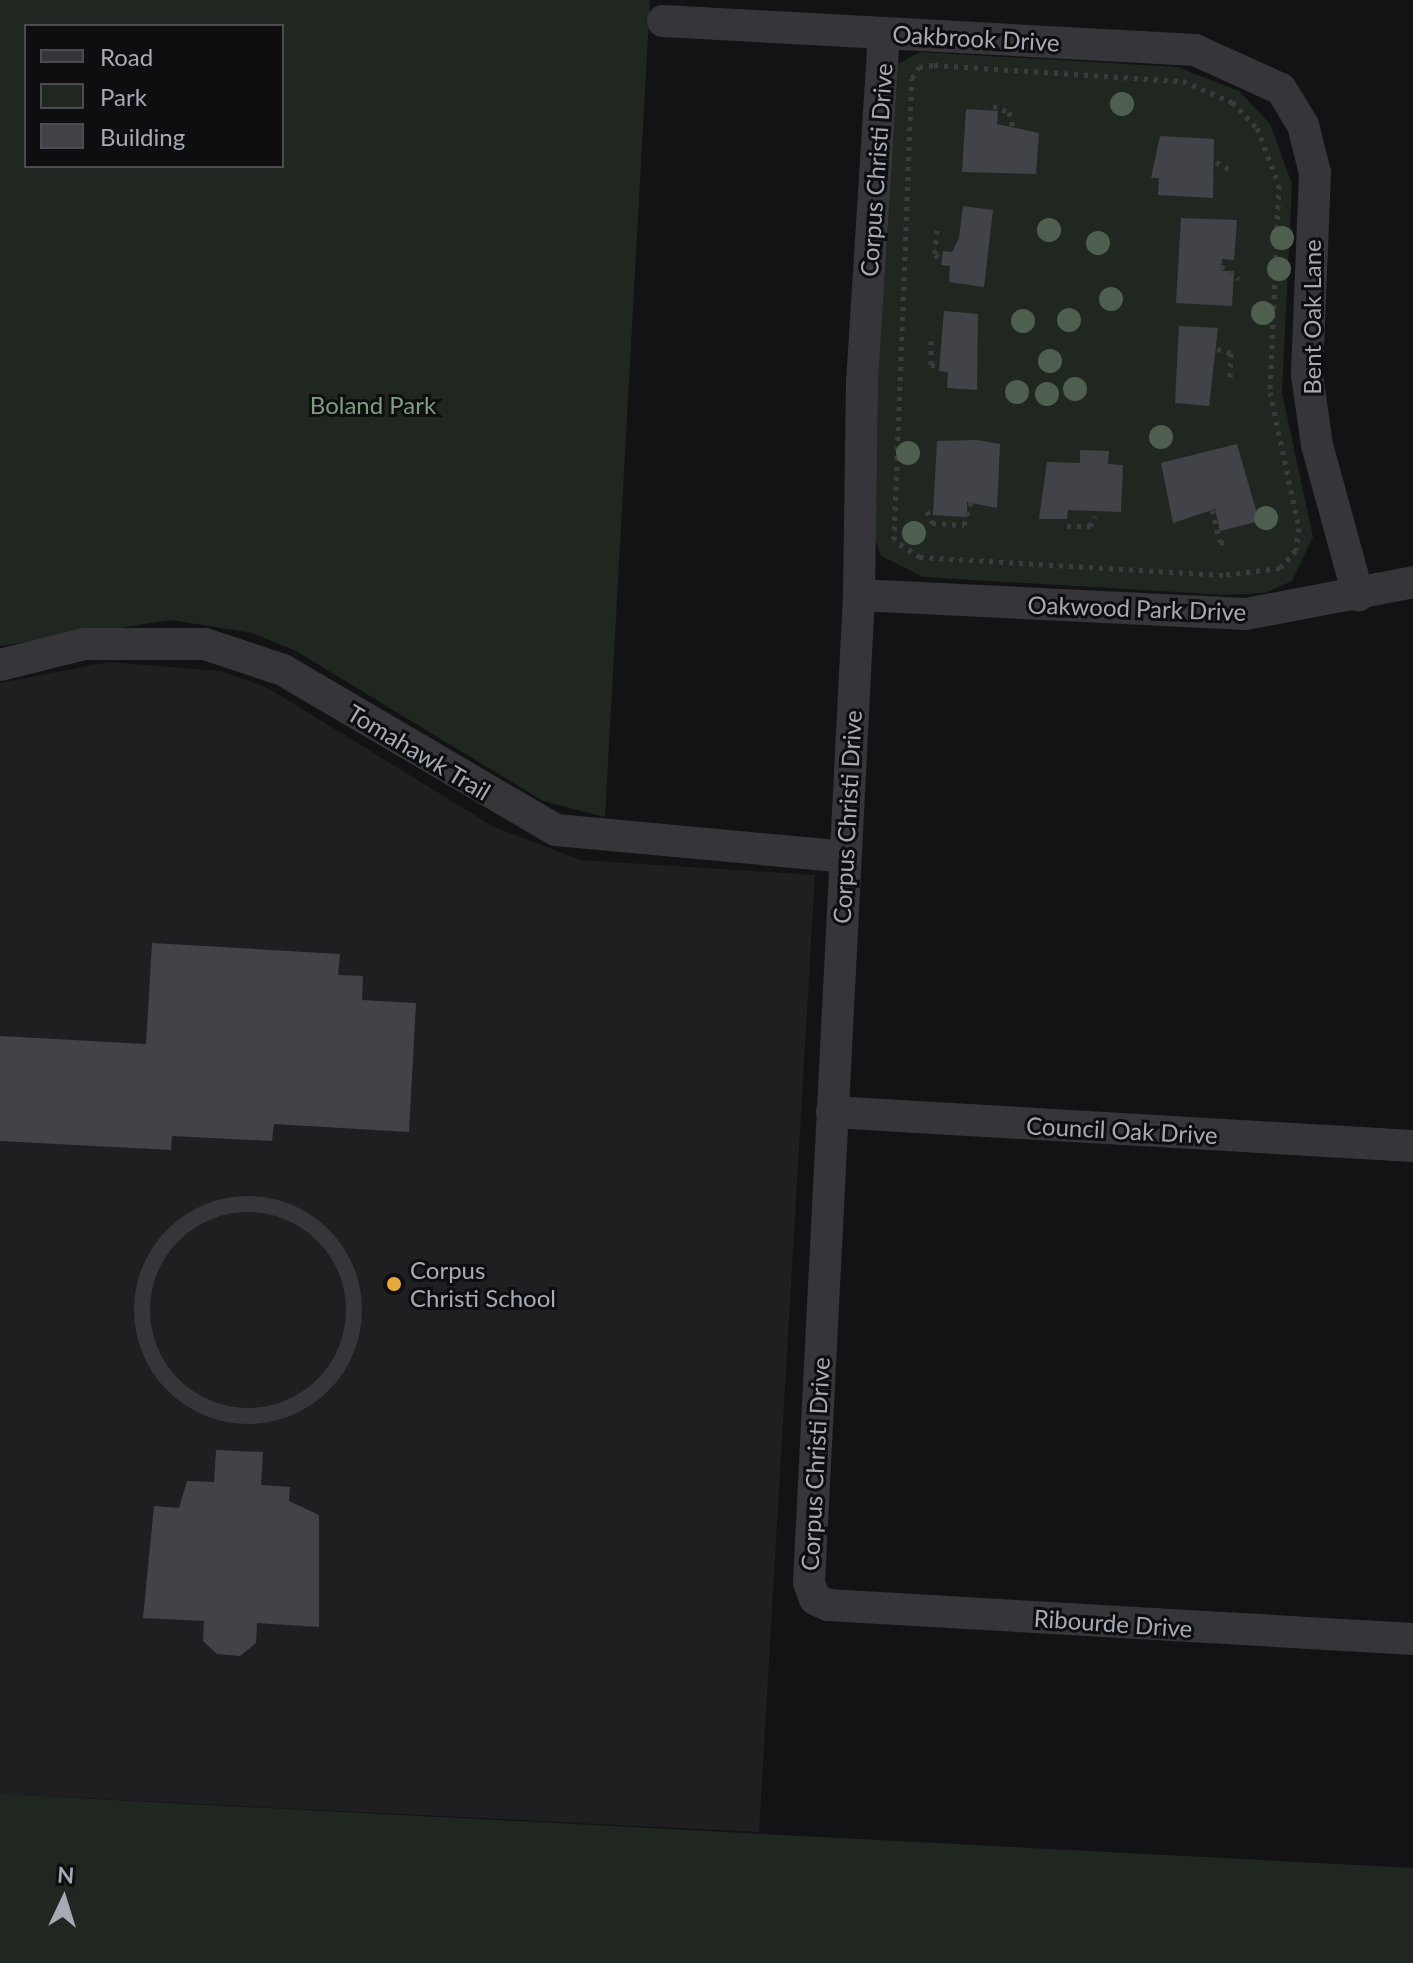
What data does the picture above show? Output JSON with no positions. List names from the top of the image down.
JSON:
{
  "streets": {
    "street": [
      "Oakbrook Drive",
      "Corpus Christi Drive",
      "Bent Oak Lane",
      "Oakwood Park Drive",
      "Tomahawk Trail",
      "Council Oak Drive",
      "Ribourde Drive"
    ]
  },
  "crossings": [
    ["Oakbrook Drive", "Corpus Christi Drive"],
    ["Oakbrook Drive", "Bent Oak Lane"],
    ["Corpus Christi Drive", "Oakwood Park Drive"],
    ["Corpus Christi Drive", "Tomahawk Trail"],
    ["Corpus Christi Drive", "Council Oak Drive"],
    ["Corpus Christi Drive", "Ribourde Drive"],
    ["Bent Oak Lane", "Oakwood Park Drive"]
  ],
  "parks": ["Boland Park"],
  "places": ["Corpus Christi School"],
  "legend": ["Road", "Park", "Building"],
  "north": "top"
}
